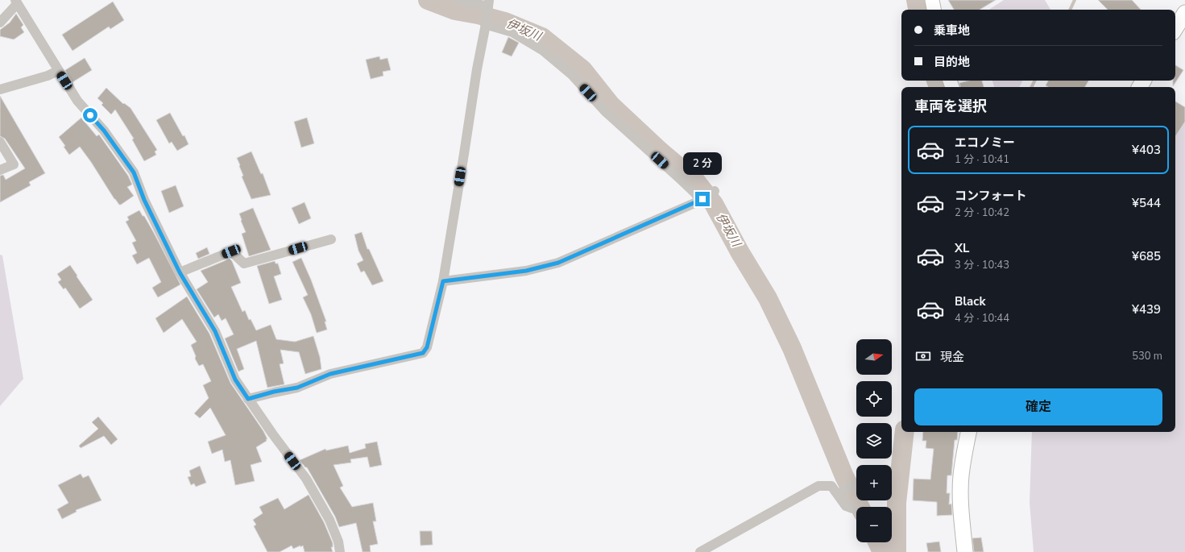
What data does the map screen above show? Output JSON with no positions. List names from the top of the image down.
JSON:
{
  "water": ["伊坂川"],
  "north": "right",
  "page": {
    "banner": ["乗車地", "目的地"],
    "heading": "車両を選択",
    "list": [
      {
        "name": "エコノミー",
        "note": "1 分 · 10:41",
        "value": "¥403"
      },
      {
        "name": "コンフォート",
        "note": "2 分 · 10:42",
        "value": "¥544"
      },
      {
        "name": "XL",
        "note": "3 分 · 10:43",
        "value": "¥685"
      },
      {
        "name": "Black",
        "note": "4 分 · 10:44",
        "value": "¥439"
      }
    ],
    "bubble": "2 分",
    "pay": ["現金", "530 m"],
    "map_buttons": ["+", "−"],
    "buttons": "確定"
  }
}
